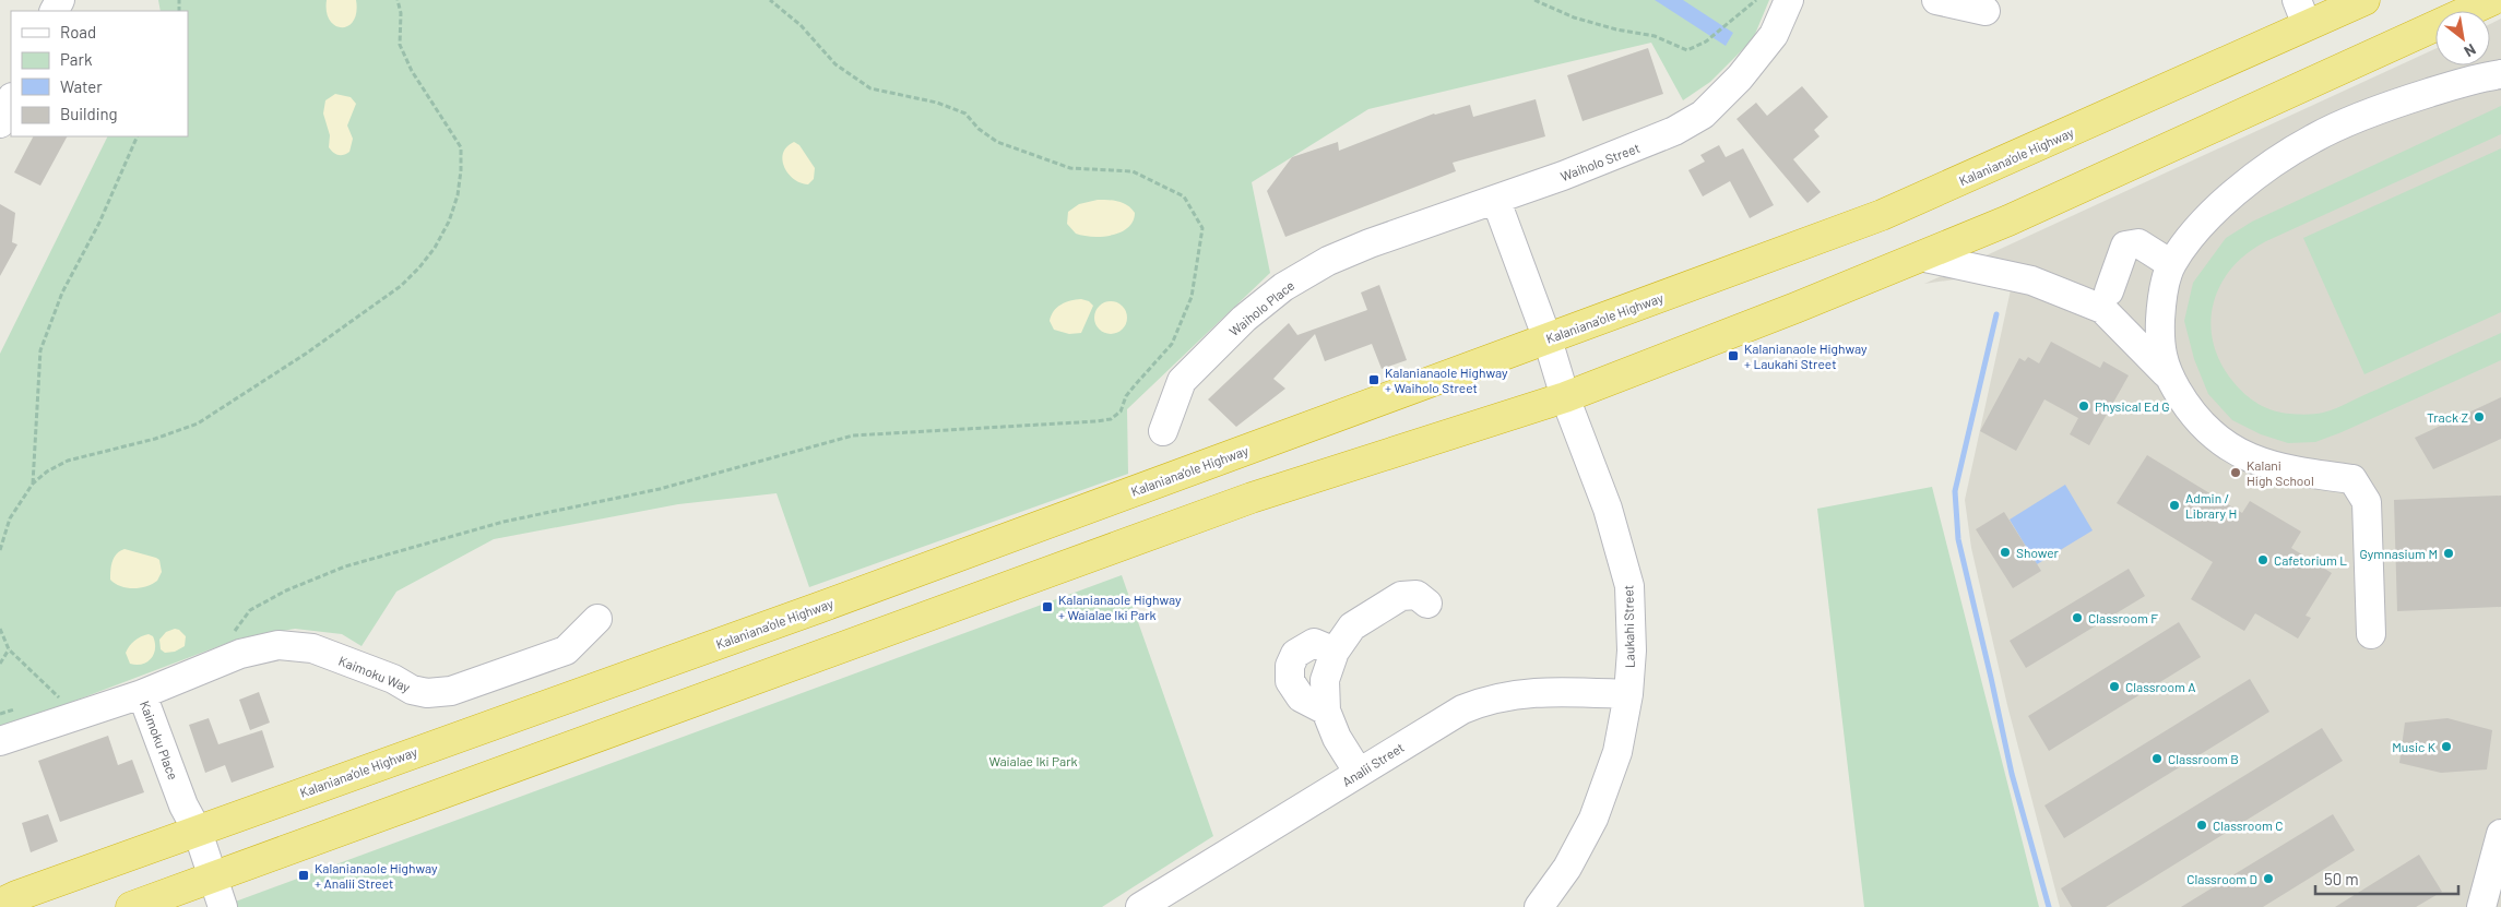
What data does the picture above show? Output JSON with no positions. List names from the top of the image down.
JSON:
{
  "streets": {
    "highway": ["Kalaniana’ole Highway"],
    "street": [
      "Waiholo Street",
      "Waiholo Place",
      "Laukahi Street",
      "Kaimoku Way",
      "Kaimoku Place",
      "Analii Street"
    ]
  },
  "crossings": [
    ["Kalaniana’ole Highway", "Laukahi Street"],
    ["Kalaniana’ole Highway", "Kaimoku Place"],
    ["Waiholo Street", "Waiholo Place"],
    ["Laukahi Street", "Analii Street"],
    ["Kaimoku Way", "Kaimoku Place"]
  ],
  "parks": ["Waialae Iki Park"],
  "places": {
    "transit": [
      "Kalanianaole Highway + Laukahi Street",
      "Kalanianaole Highway + Waiholo Street",
      "Kalanianaole Highway + Waialae Iki Park",
      "Kalanianaole Highway + Analii Street"
    ],
    "other": [
      "Physical Ed G",
      "Track Z",
      "Kalani High School",
      "Admin / Library H",
      "Shower",
      "Gymnasium M",
      "Cafetorium L",
      "Classroom F",
      "Classroom A",
      "Music K",
      "Classroom B",
      "Classroom C",
      "Classroom D"
    ]
  },
  "legend": [
    "Road",
    "Park",
    "Water",
    "Building"
  ],
  "scale_bar": "50 m",
  "north": "bottom right"
}
